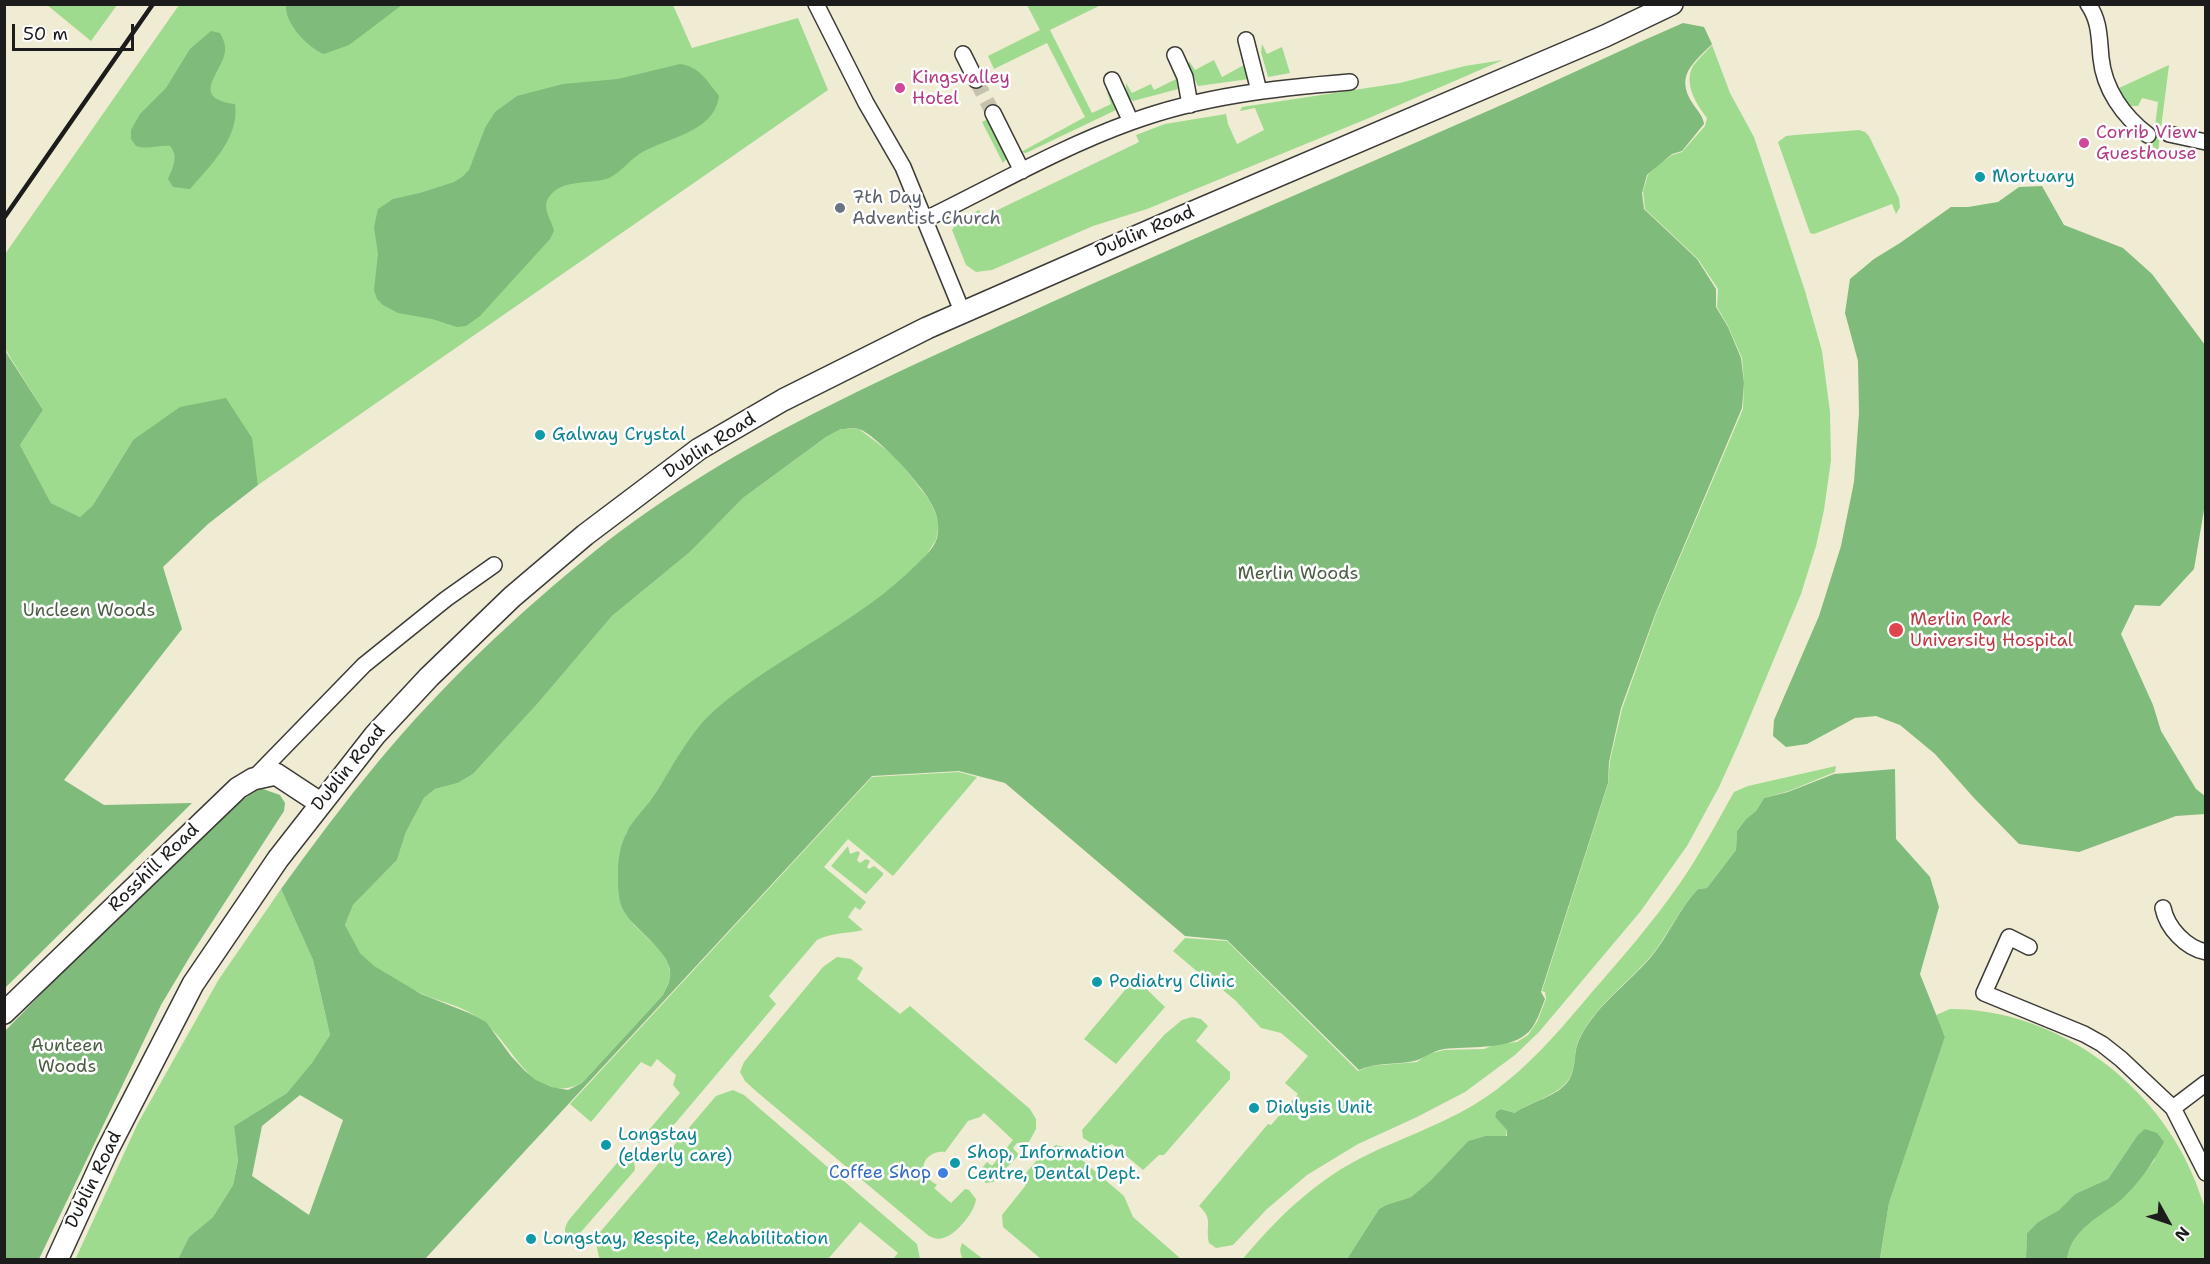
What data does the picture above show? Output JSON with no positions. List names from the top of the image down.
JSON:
{
  "streets": {
    "main road": ["Dublin Road", "Rosshill Road"]
  },
  "parks": ["Merlin Woods", "Uncleen Woods", "Aunteen Woods"],
  "places": [
    "Kingsvalley Hotel",
    "Corrib View Guesthouse",
    "Mortuary",
    "7th Day Adventist Church",
    "Galway Crystal",
    "Merlin Park University Hospital",
    "Podiatry Clinic",
    "Dialysis Unit",
    "Longstay (elderly care)",
    "Shop, Information Centre, Dental Dept.",
    "Coffee Shop",
    "Longstay, Respite, Rehabilitation"
  ],
  "scale_bar": "50 m",
  "north": "bottom right"
}
